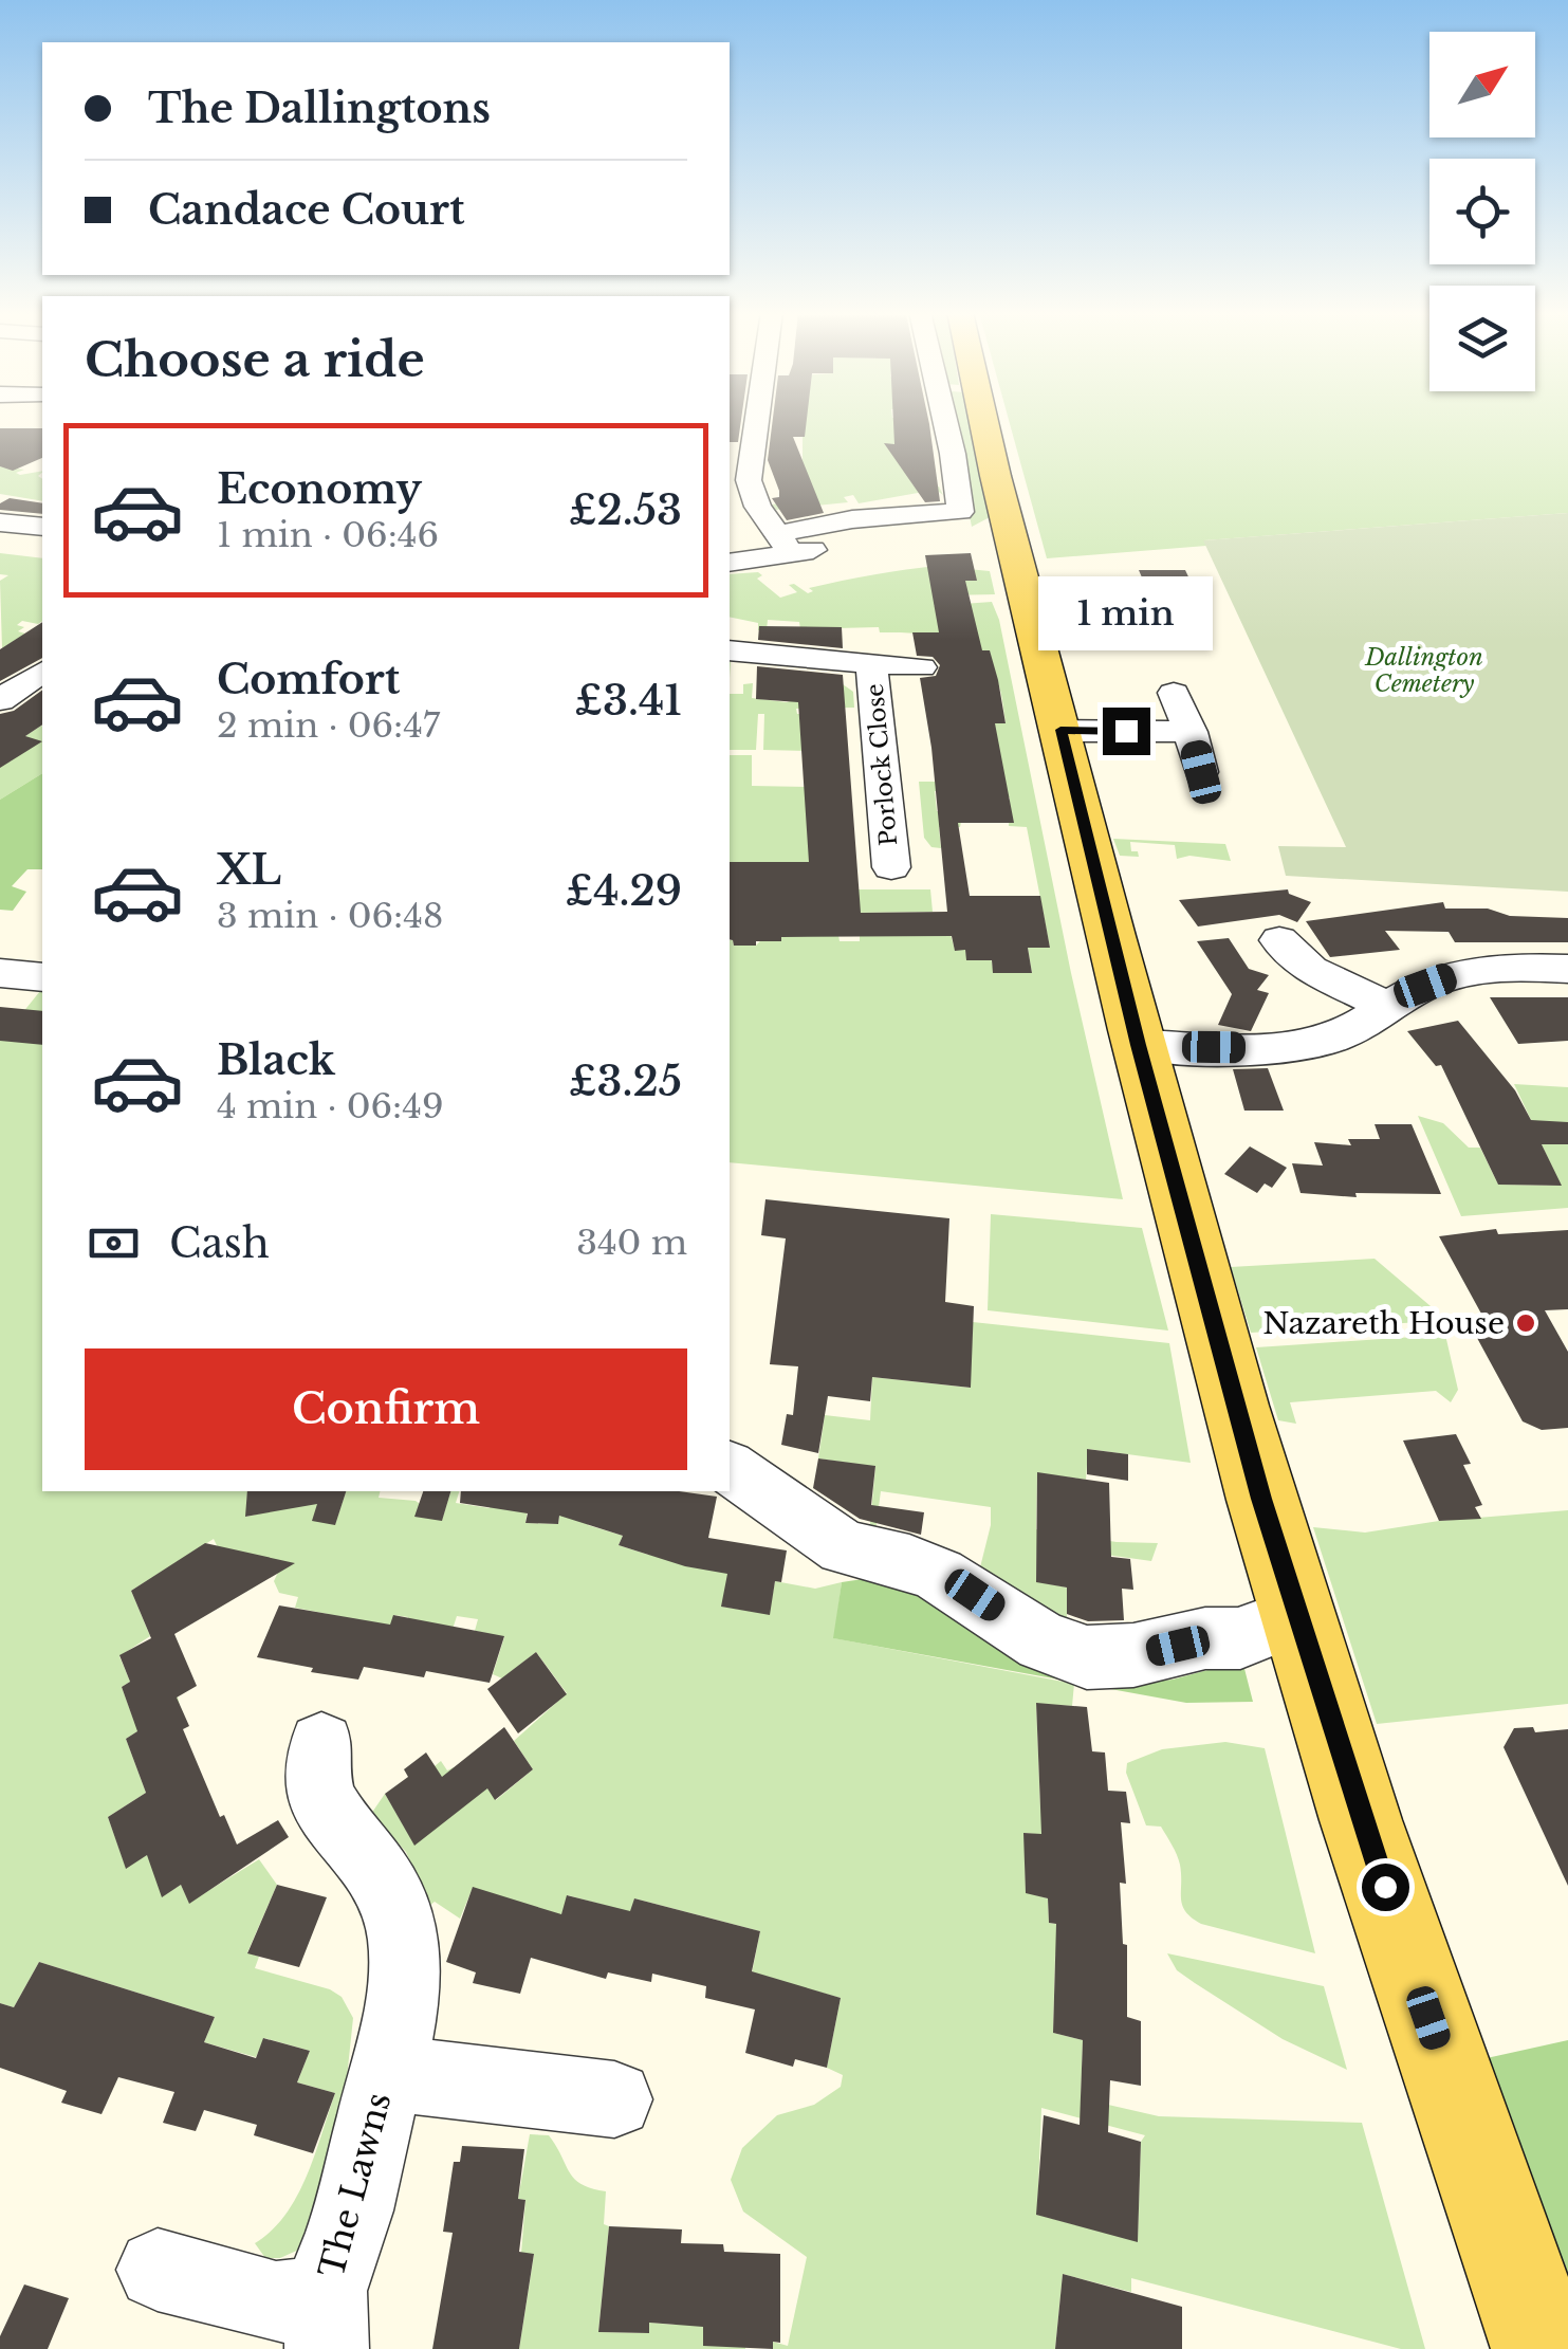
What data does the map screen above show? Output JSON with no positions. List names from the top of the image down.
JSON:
{
  "streets": {
    "street": ["Porlock Close", "The Lawns"]
  },
  "parks": ["Dallington Cemetery"],
  "places": ["Nazareth House"],
  "north": "top right",
  "page": {
    "banner": ["The Dallingtons", "Candace Court"],
    "heading": "Choose a ride",
    "list": [
      {
        "name": "Economy",
        "note": "1 min · 06:46",
        "value": "£2.53"
      },
      {
        "name": "Comfort",
        "note": "2 min · 06:47",
        "value": "£3.41"
      },
      {
        "name": "XL",
        "note": "3 min · 06:48",
        "value": "£4.29"
      },
      {
        "name": "Black",
        "note": "4 min · 06:49",
        "value": "£3.25"
      }
    ],
    "bubble": "1 min",
    "pay": ["Cash", "340 m"],
    "buttons": "Confirm"
  }
}
